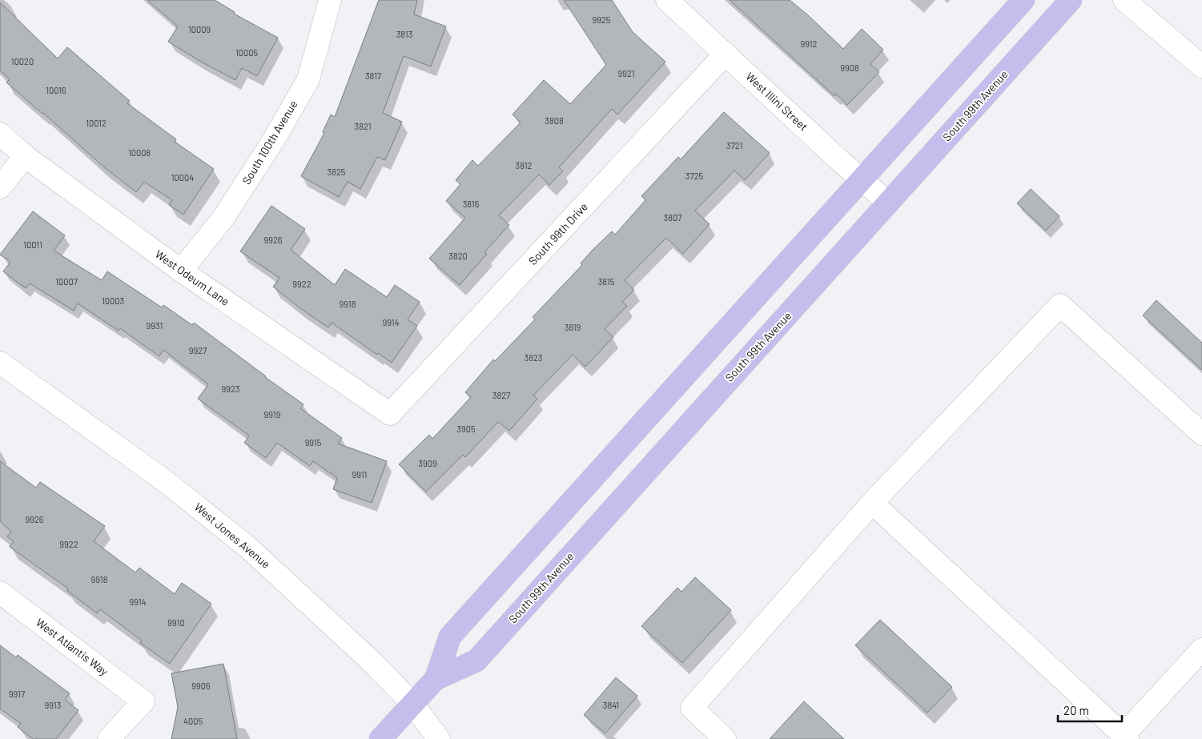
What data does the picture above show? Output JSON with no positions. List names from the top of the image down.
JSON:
{
  "streets": {
    "main road": ["South 99th Avenue"],
    "street": [
      "West Illini Street",
      "South 100th Avenue",
      "South 99th Drive",
      "West Odeum Lane",
      "West Jones Avenue",
      "West Atlantis Way"
    ]
  },
  "crossings": [
    ["West Illini Street", "South 99th Avenue"],
    ["West Illini Street", "South 99th Drive"],
    ["South 99th Avenue", "West Jones Avenue"],
    ["South 100th Avenue", "West Odeum Lane"],
    ["South 99th Drive", "West Odeum Lane"]
  ],
  "house_numbers": [
    "9925",
    "10009",
    "3813",
    "9912",
    "10005",
    "10020",
    "9908",
    "9921",
    "3817",
    "10016",
    "3808",
    "10012",
    "3821",
    "3721",
    "10008",
    "3812",
    "3825",
    "3725",
    "10004",
    "3816",
    "3807",
    "9926",
    "10011",
    "3820",
    "10007",
    "3815",
    "9922",
    "10003",
    "9918",
    "9914",
    "9931",
    "3819",
    "9927",
    "3823",
    "9923",
    "3827",
    "9919",
    "3905",
    "9915",
    "3909",
    "9911",
    "9926",
    "9922",
    "9918",
    "9914",
    "9910",
    "9906",
    "9917",
    "9913",
    "3841",
    "4005"
  ],
  "scale_bar": "20 m"
}
